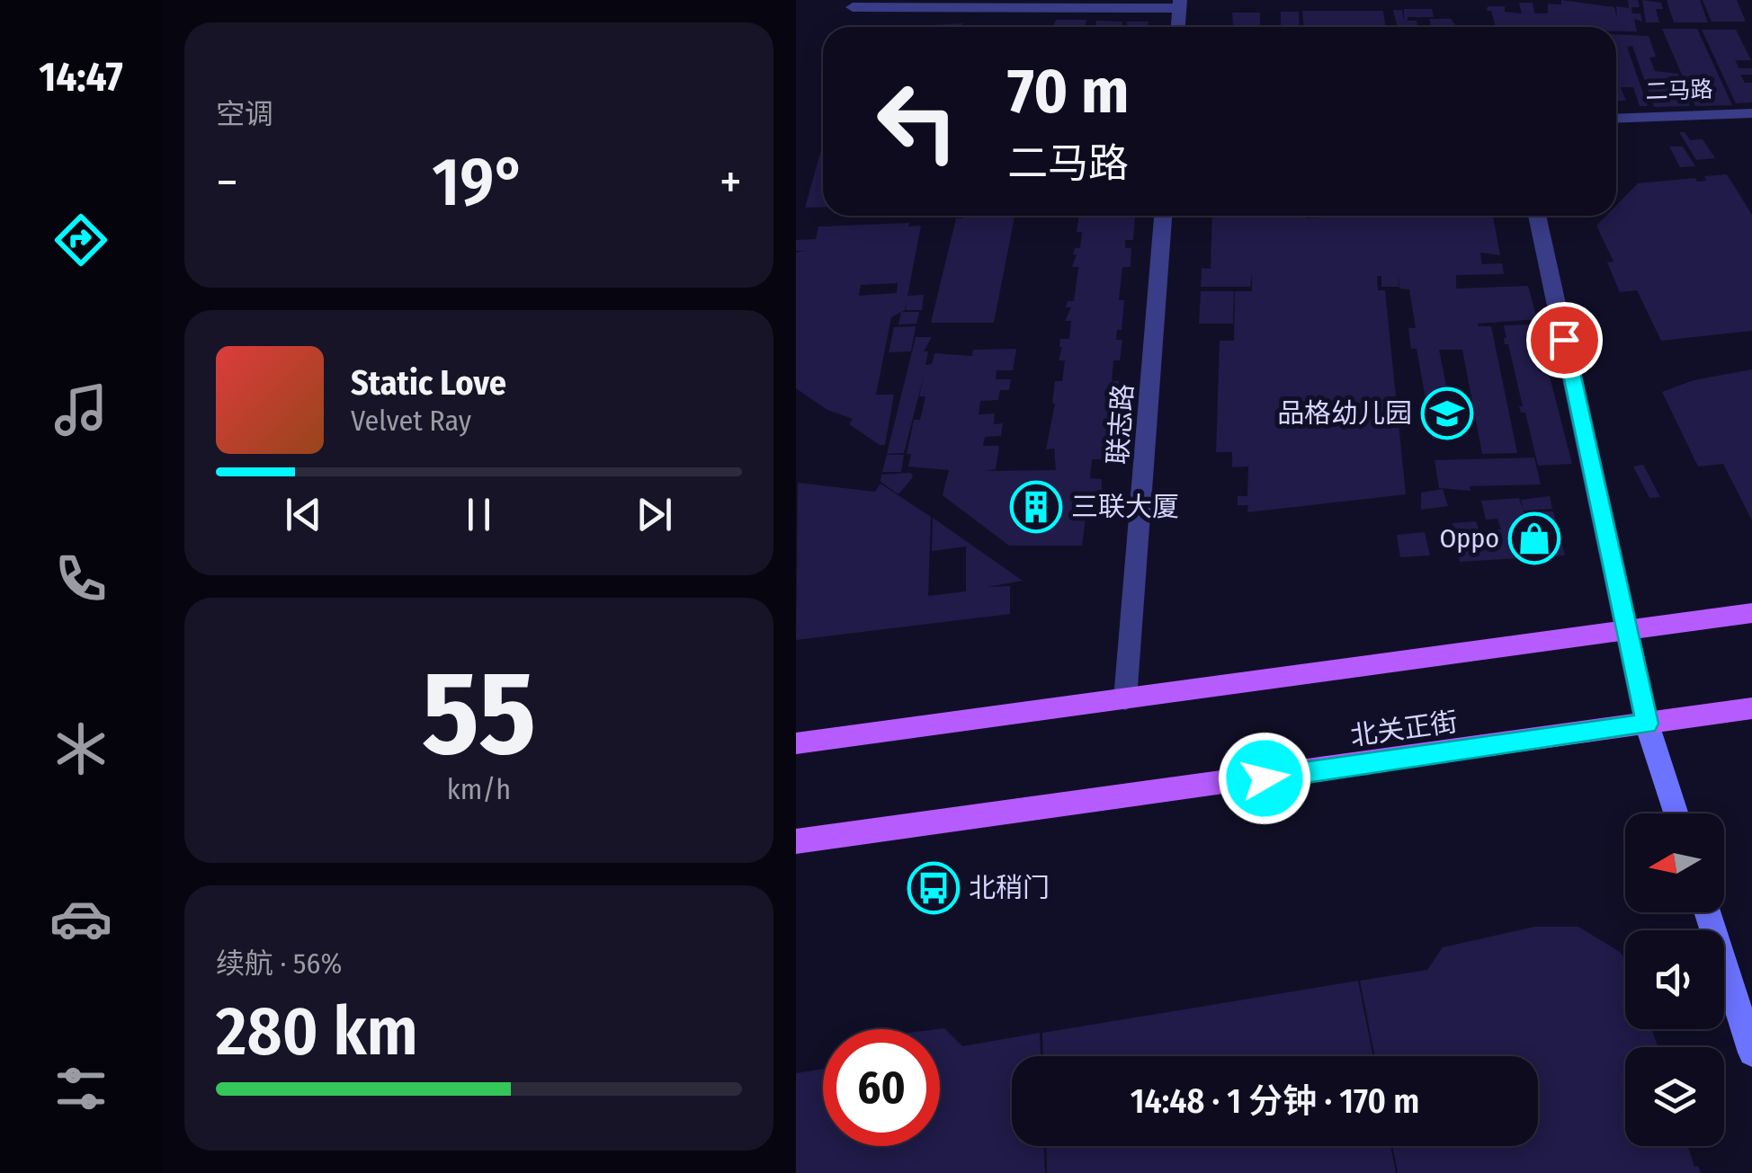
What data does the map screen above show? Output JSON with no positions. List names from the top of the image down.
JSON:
{
  "streets": {
    "main road": ["北关正街"],
    "street": ["二马路", "联志路"]
  },
  "places": {
    "school or university": ["品格幼儿园"],
    "building": ["三联大厦"],
    "shop": ["Oppo"],
    "bus stop": ["北稍门"]
  },
  "north": "left",
  "page": {
    "tabs": "14:47",
    "tile": [
      "空调",
      ["55", "km/h"],
      ["续航 · 56%", "280 km"]
    ],
    "turn": ["70 m", "二马路"],
    "heat": ["−", "19°", "+"],
    "song": ["Static Love", "Velvet Ray"],
    "limit": "60",
    "trip": "14:48 · 1 分钟 · 170 m"
  }
}
